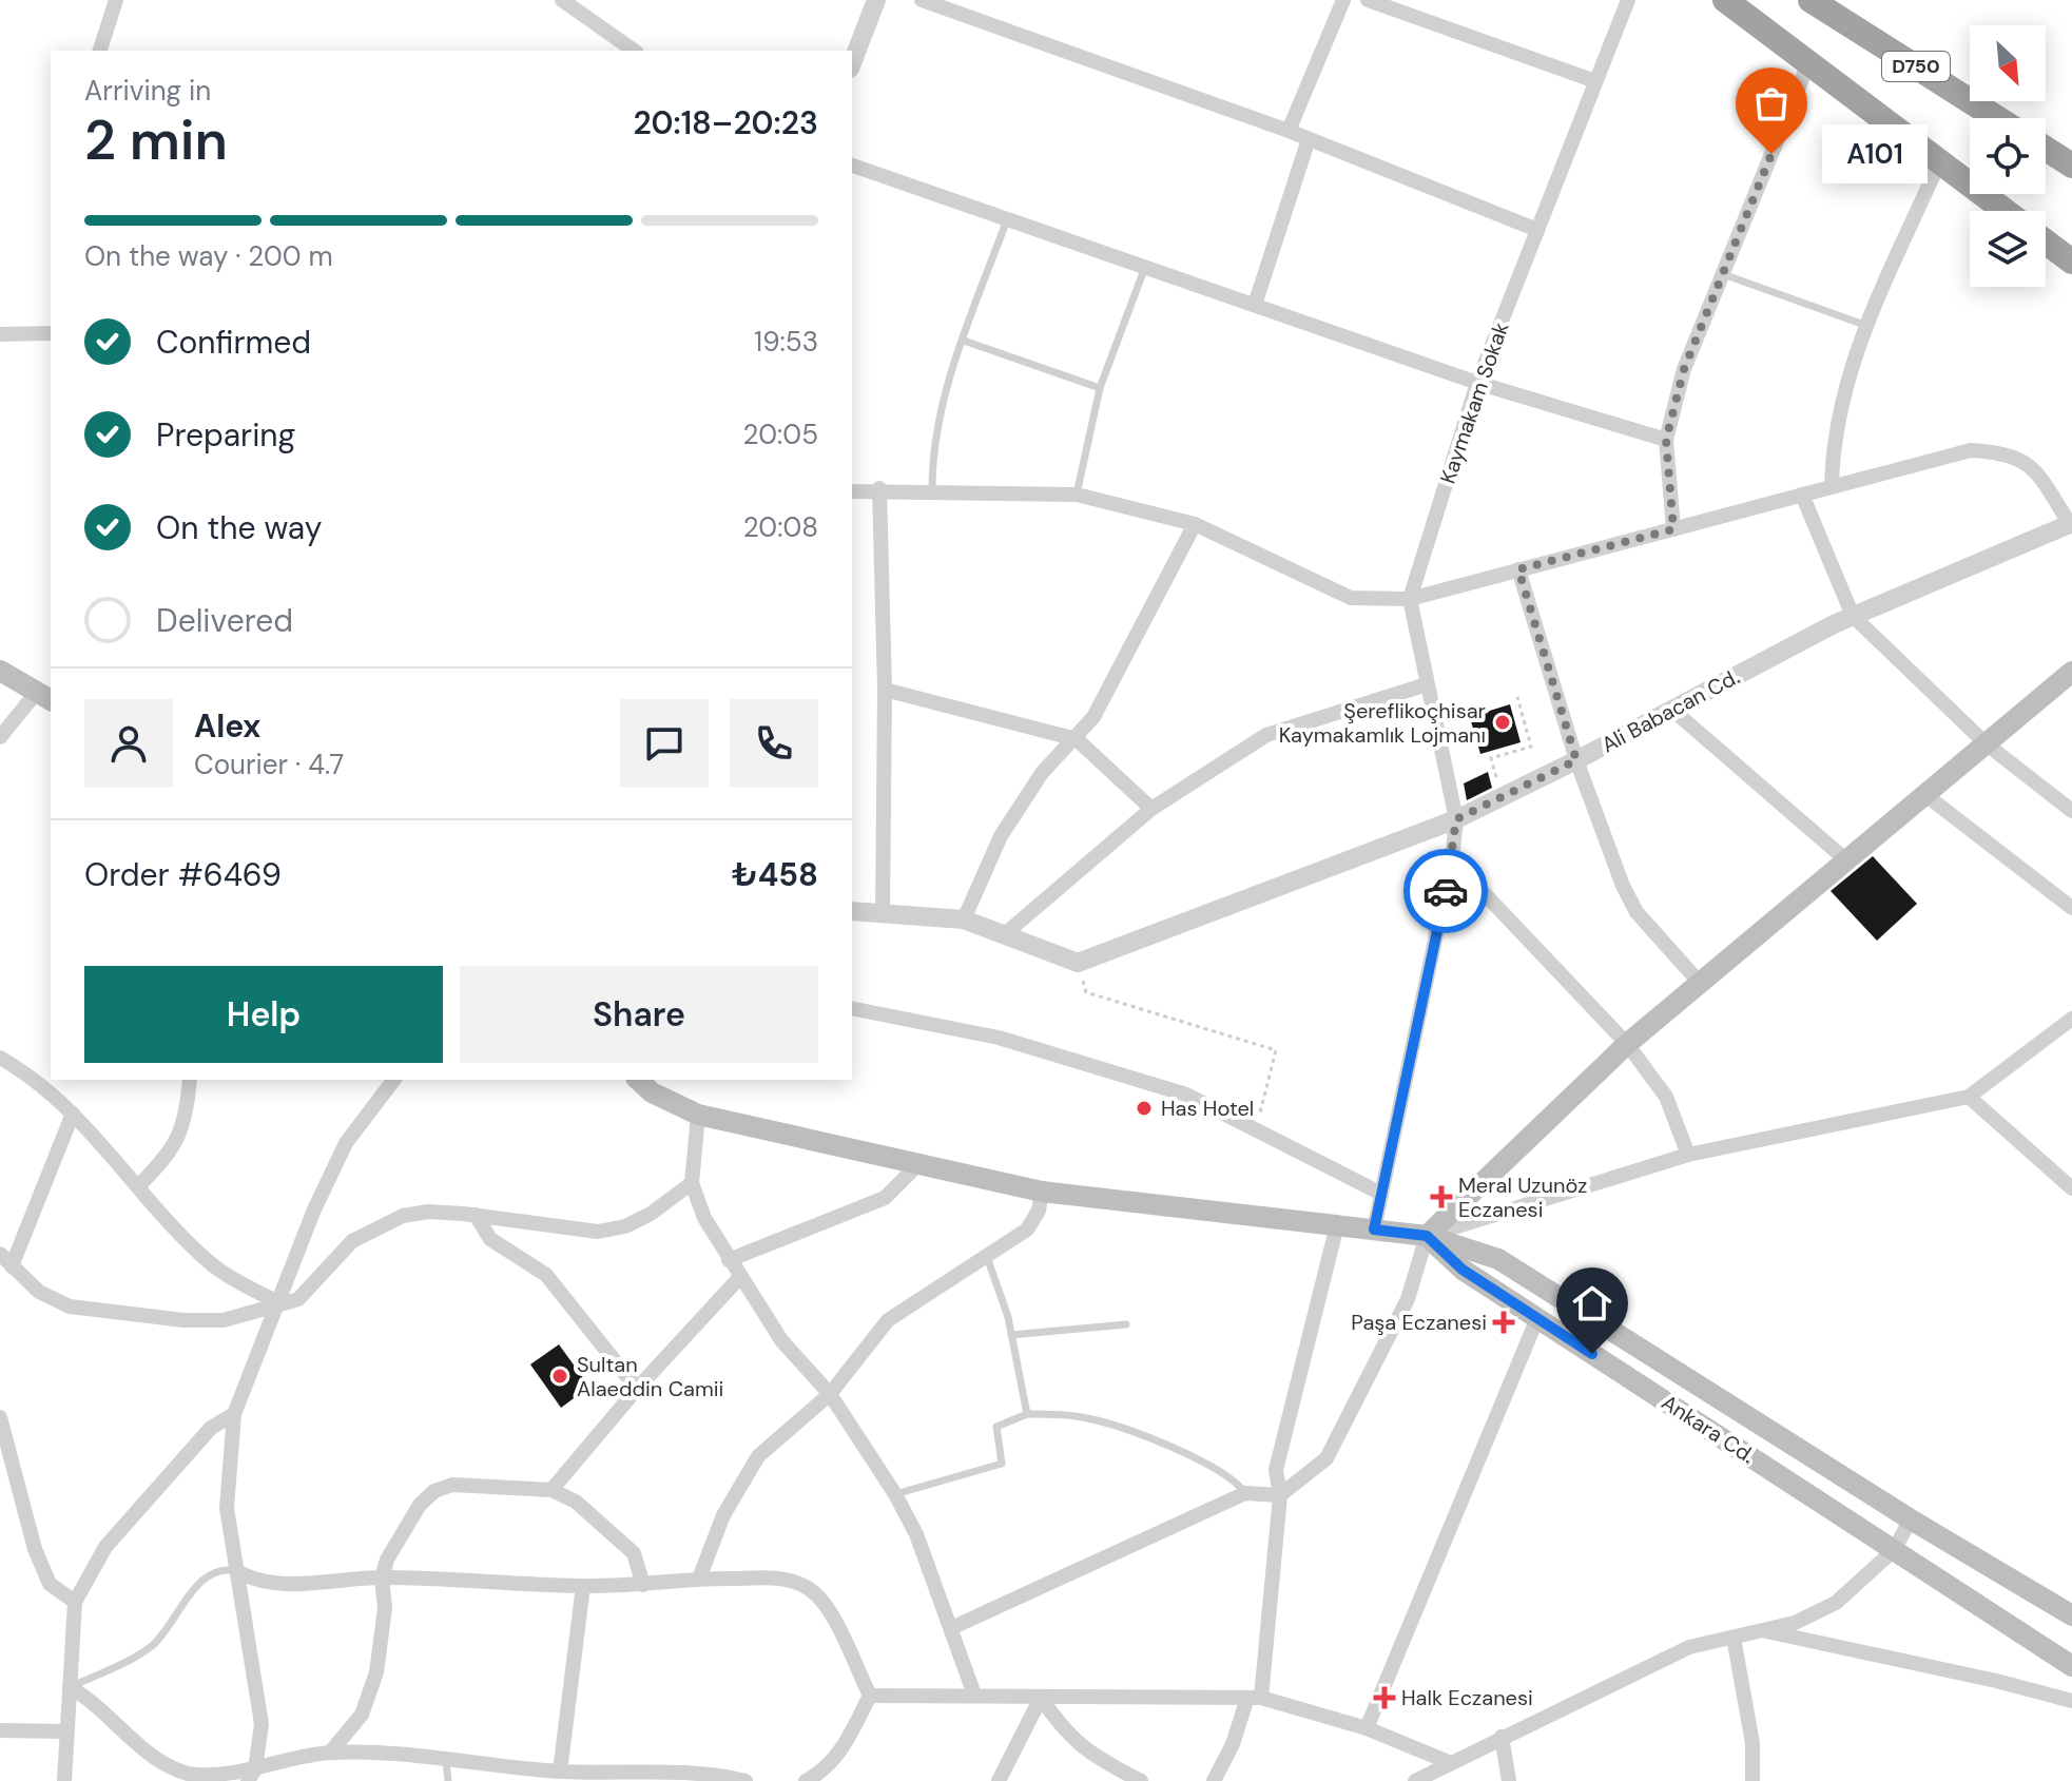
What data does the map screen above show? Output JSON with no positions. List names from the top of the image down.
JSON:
{
  "streets": {
    "highway": ["D750"],
    "main road": ["Ankara Cd."],
    "street": ["Kaymakam Sokak", "Ali Babacan Cd."]
  },
  "crossings": [
    ["Kaymakam Sokak", "Ali Babacan Cd."]
  ],
  "places": {
    "other": [
      "A101",
      "Şereflikoçhisar Kaymakamlık Lojmanı",
      "Has Hotel",
      "Sultan Alaeddin Camii"
    ],
    "health": ["Meral Uzunöz Eczanesi", "Paşa Eczanesi", "Halk Eczanesi"]
  },
  "north": "bottom right",
  "page": {
    "heading": ["2 min", "Arriving in", "20:18–20:23"],
    "panel": [
      "Alex",
      "Courier · 4.7",
      "Order #6469",
      "₺458"
    ],
    "bubble": "A101",
    "bar": "On the way · 200 m",
    "list": [
      ["Confirmed", "19:53"],
      ["Preparing", "20:05"],
      ["On the way", "20:08"],
      "Delivered"
    ],
    "buttons": ["Help", "Share"]
  }
}
